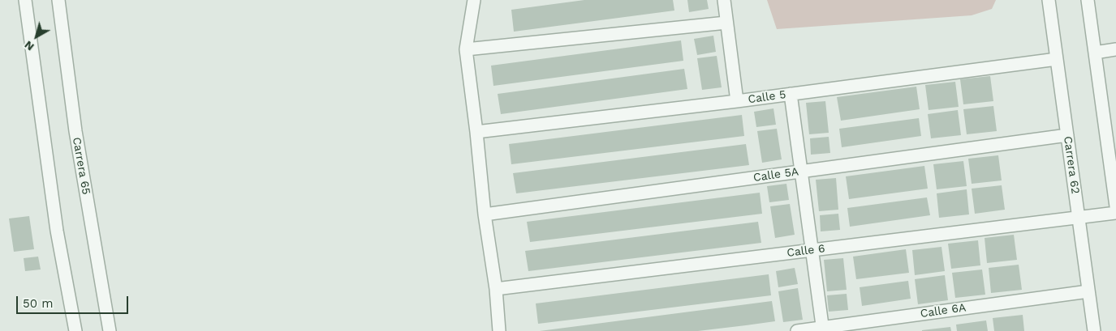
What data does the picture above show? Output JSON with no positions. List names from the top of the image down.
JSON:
{
  "streets": {
    "street": [
      "Calle 5",
      "Carrera 62",
      "Carrera 65",
      "Calle 5A",
      "Calle 6",
      "Calle 6A"
    ]
  },
  "crossings": [
    ["Calle 5", "Carrera 62"],
    ["Carrera 62", "Calle 5A"],
    ["Carrera 62", "Calle 6"],
    ["Carrera 62", "Calle 6A"]
  ],
  "scale_bar": "50 m",
  "north": "bottom left"
}
